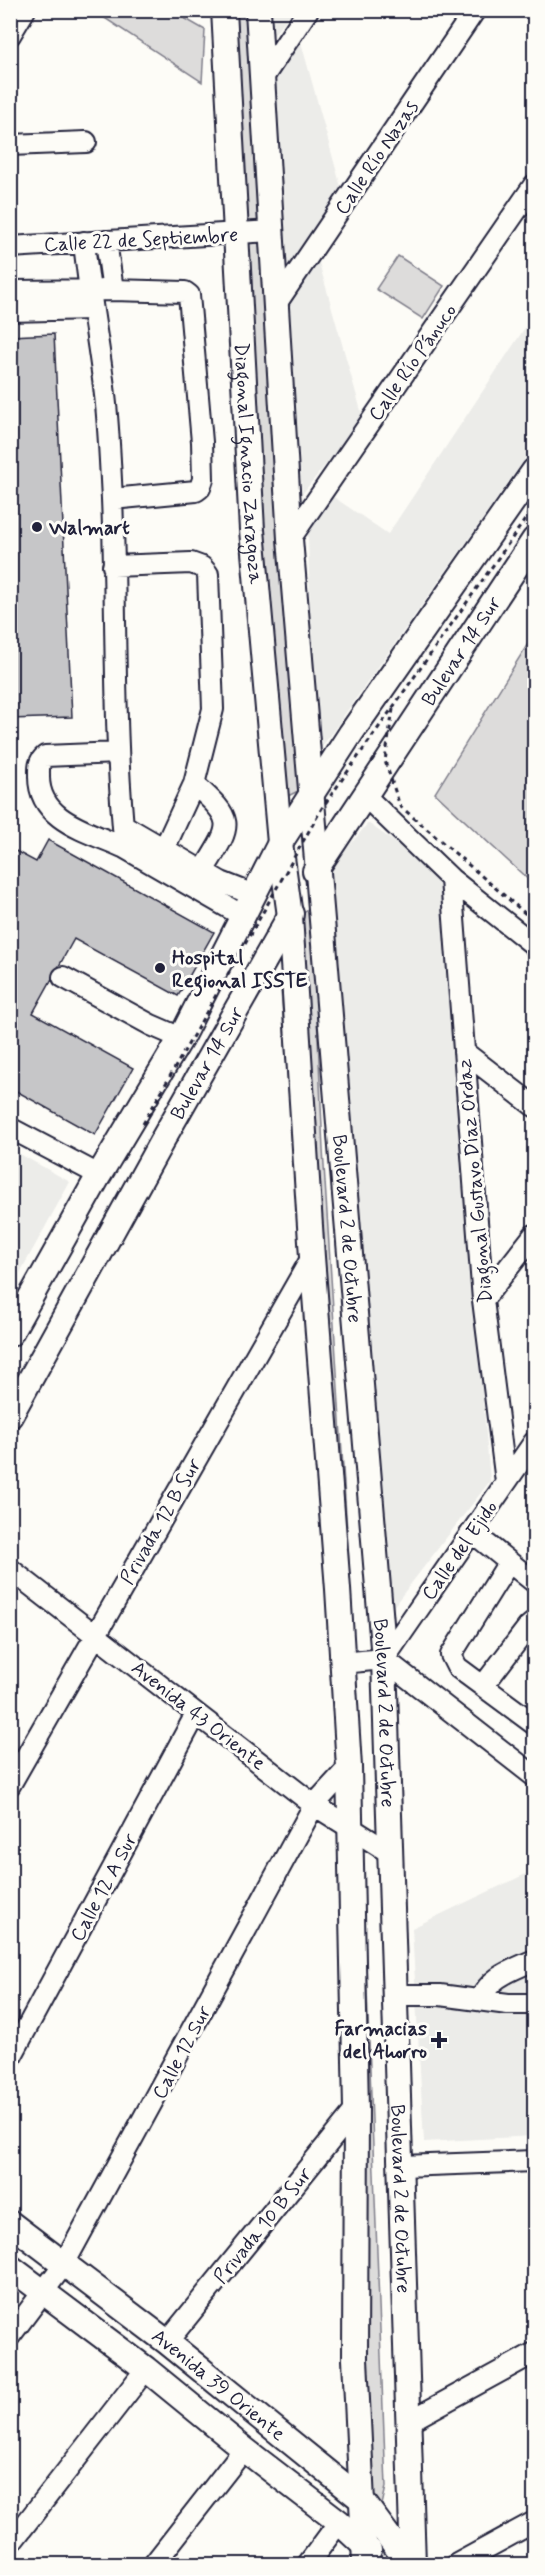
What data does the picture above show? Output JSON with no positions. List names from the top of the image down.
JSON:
{
  "streets": {
    "main road": [
      "Diagonal Ignacio Zaragoza",
      "Bulevar 14 Sur",
      "Boulevard 2 de Octubre",
      "Avenida 39 Oriente"
    ],
    "street": [
      "Calle Río Nazas",
      "Calle 22 de Septiembre",
      "Calle Río Pánuco",
      "Diagonal Gustavo Díaz Ordaz",
      "Privada 12 B Sur",
      "Calle del Ejido",
      "Avenida 43 Oriente",
      "Calle 12 A Sur",
      "Calle 12 Sur",
      "Privada 10 B Sur"
    ]
  },
  "crossings": [
    ["Calle Río Nazas", "Diagonal Ignacio Zaragoza"],
    ["Calle 22 de Septiembre", "Diagonal Ignacio Zaragoza"],
    ["Calle Río Pánuco", "Diagonal Ignacio Zaragoza"],
    ["Diagonal Ignacio Zaragoza", "Bulevar 14 Sur"],
    ["Diagonal Ignacio Zaragoza", "Boulevard 2 de Octubre"],
    ["Bulevar 14 Sur", "Boulevard 2 de Octubre"],
    ["Diagonal Gustavo Díaz Ordaz", "Calle del Ejido"],
    ["Boulevard 2 de Octubre", "Privada 12 B Sur"],
    ["Boulevard 2 de Octubre", "Calle del Ejido"],
    ["Boulevard 2 de Octubre", "Avenida 43 Oriente"],
    ["Boulevard 2 de Octubre", "Calle 12 Sur"],
    ["Boulevard 2 de Octubre", "Privada 10 B Sur"],
    ["Boulevard 2 de Octubre", "Avenida 39 Oriente"],
    ["Privada 12 B Sur", "Avenida 43 Oriente"],
    ["Avenida 43 Oriente", "Calle 12 A Sur"],
    ["Avenida 43 Oriente", "Calle 12 Sur"],
    ["Calle 12 Sur", "Avenida 39 Oriente"],
    ["Privada 10 B Sur", "Avenida 39 Oriente"]
  ],
  "places": {
    "other": ["Walmart", "Hospital Regional ISSTE"],
    "health": ["Farmacias del Ahorro"]
  }
}
